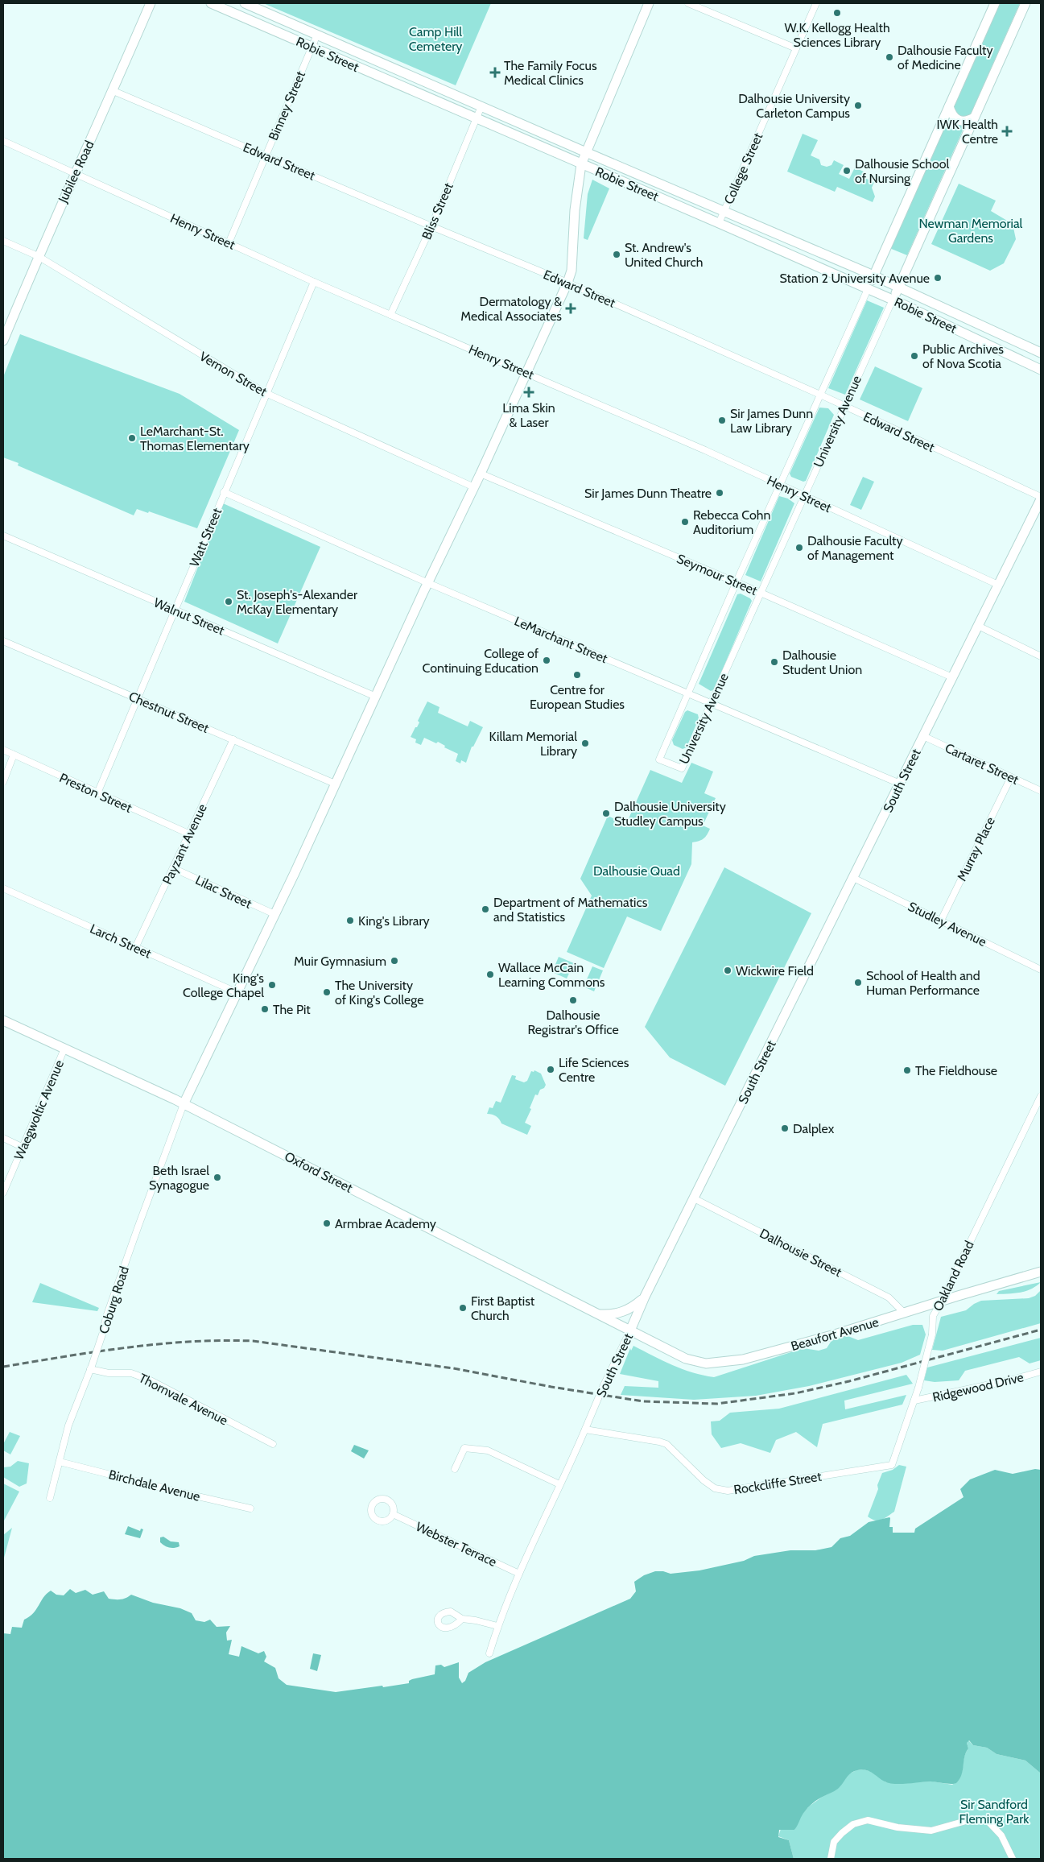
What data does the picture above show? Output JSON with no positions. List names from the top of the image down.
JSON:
{
  "streets": {
    "main road": [
      "Robie Street",
      "Jubilee Road",
      "University Avenue",
      "South Street",
      "Oxford Street",
      "Beaufort Avenue"
    ],
    "street": [
      "Binney Street",
      "Edward Street",
      "College Street",
      "Bliss Street",
      "Henry Street",
      "Vernon Street",
      "Watt Street",
      "Seymour Street",
      "Walnut Street",
      "LeMarchant Street",
      "Chestnut Street",
      "Cartaret Street",
      "Preston Street",
      "Payzant Avenue",
      "Murray Place",
      "Lilac Street",
      "Studley Avenue",
      "Larch Street",
      "Waegwoltic Avenue",
      "Dalhousie Street",
      "Oakland Road",
      "Coburg Road",
      "Ridgewood Drive",
      "Thornvale Avenue",
      "Rockcliffe Street",
      "Birchdale Avenue",
      "Webster Terrace"
    ]
  },
  "crossings": [
    ["Robie Street", "Binney Street"],
    ["Robie Street", "College Street"],
    ["Robie Street", "Bliss Street"],
    ["Robie Street", "University Avenue"],
    ["Binney Street", "Edward Street"],
    ["Binney Street", "Henry Street"],
    ["Edward Street", "Jubilee Road"],
    ["Edward Street", "Bliss Street"],
    ["Edward Street", "University Avenue"],
    ["Edward Street", "South Street"],
    ["Jubilee Road", "Henry Street"],
    ["Jubilee Road", "Vernon Street"],
    ["Bliss Street", "Henry Street"],
    ["Henry Street", "University Avenue"],
    ["Henry Street", "Watt Street"],
    ["Henry Street", "South Street"],
    ["Vernon Street", "Watt Street"],
    ["University Avenue", "Seymour Street"],
    ["University Avenue", "LeMarchant Street"],
    ["Watt Street", "Walnut Street"],
    ["Watt Street", "LeMarchant Street"],
    ["Watt Street", "Chestnut Street"],
    ["Watt Street", "Preston Street"],
    ["Seymour Street", "South Street"],
    ["LeMarchant Street", "South Street"],
    ["Chestnut Street", "Payzant Avenue"],
    ["Cartaret Street", "South Street"],
    ["Cartaret Street", "Murray Place"],
    ["South Street", "Studley Avenue"],
    ["South Street", "Oxford Street"],
    ["South Street", "Dalhousie Street"],
    ["South Street", "Beaufort Avenue"],
    ["South Street", "Rockcliffe Street"],
    ["South Street", "Webster Terrace"],
    ["Preston Street", "Payzant Avenue"],
    ["Payzant Avenue", "Lilac Street"],
    ["Payzant Avenue", "Larch Street"],
    ["Murray Place", "Studley Avenue"],
    ["Waegwoltic Avenue", "Oxford Street"],
    ["Oxford Street", "Coburg Road"],
    ["Oxford Street", "Beaufort Avenue"],
    ["Dalhousie Street", "Beaufort Avenue"],
    ["Oakland Road", "Beaufort Avenue"],
    ["Oakland Road", "Ridgewood Drive"],
    ["Oakland Road", "Rockcliffe Street"],
    ["Coburg Road", "Thornvale Avenue"],
    ["Coburg Road", "Birchdale Avenue"]
  ],
  "parks": [
    "Camp Hill Cemetery",
    "Newman Memorial Gardens",
    "Dalhousie Quad",
    "Sir Sandford Fleming Park"
  ],
  "places": {
    "other": [
      "W.K. Kellogg Health Sciences Library",
      "Dalhousie Faculty of Medicine",
      "Dalhousie University Carleton Campus",
      "Dalhousie School of Nursing",
      "St. Andrew's United Church",
      "Station 2 University Avenue",
      "Public Archives of Nova Scotia",
      "Sir James Dunn Law Library",
      "LeMarchant-St. Thomas Elementary",
      "Sir James Dunn Theatre",
      "Rebecca Cohn Auditorium",
      "Dalhousie Faculty of Management",
      "St. Joseph's-Alexander McKay Elementary",
      "College of Continuing Education",
      "Dalhousie Student Union",
      "Centre for European Studies",
      "Killam Memorial Library",
      "Dalhousie University Studley Campus",
      "Department of Mathematics and Statistics",
      "King's Library",
      "Muir Gymnasium",
      "Wickwire Field",
      "Wallace McCain Learning Commons",
      "School of Health and Human Performance",
      "King's College Chapel",
      "The University of King's College",
      "Dalhousie Registrar's Office",
      "The Pit",
      "Life Sciences Centre",
      "The Fieldhouse",
      "Dalplex",
      "Beth Israel Synagogue",
      "Armbrae Academy",
      "First Baptist Church"
    ],
    "health": [
      "The Family Focus Medical Clinics",
      "IWK Health Centre",
      "Dermatology & Medical Associates",
      "Lima Skin & Laser"
    ]
  }
}
